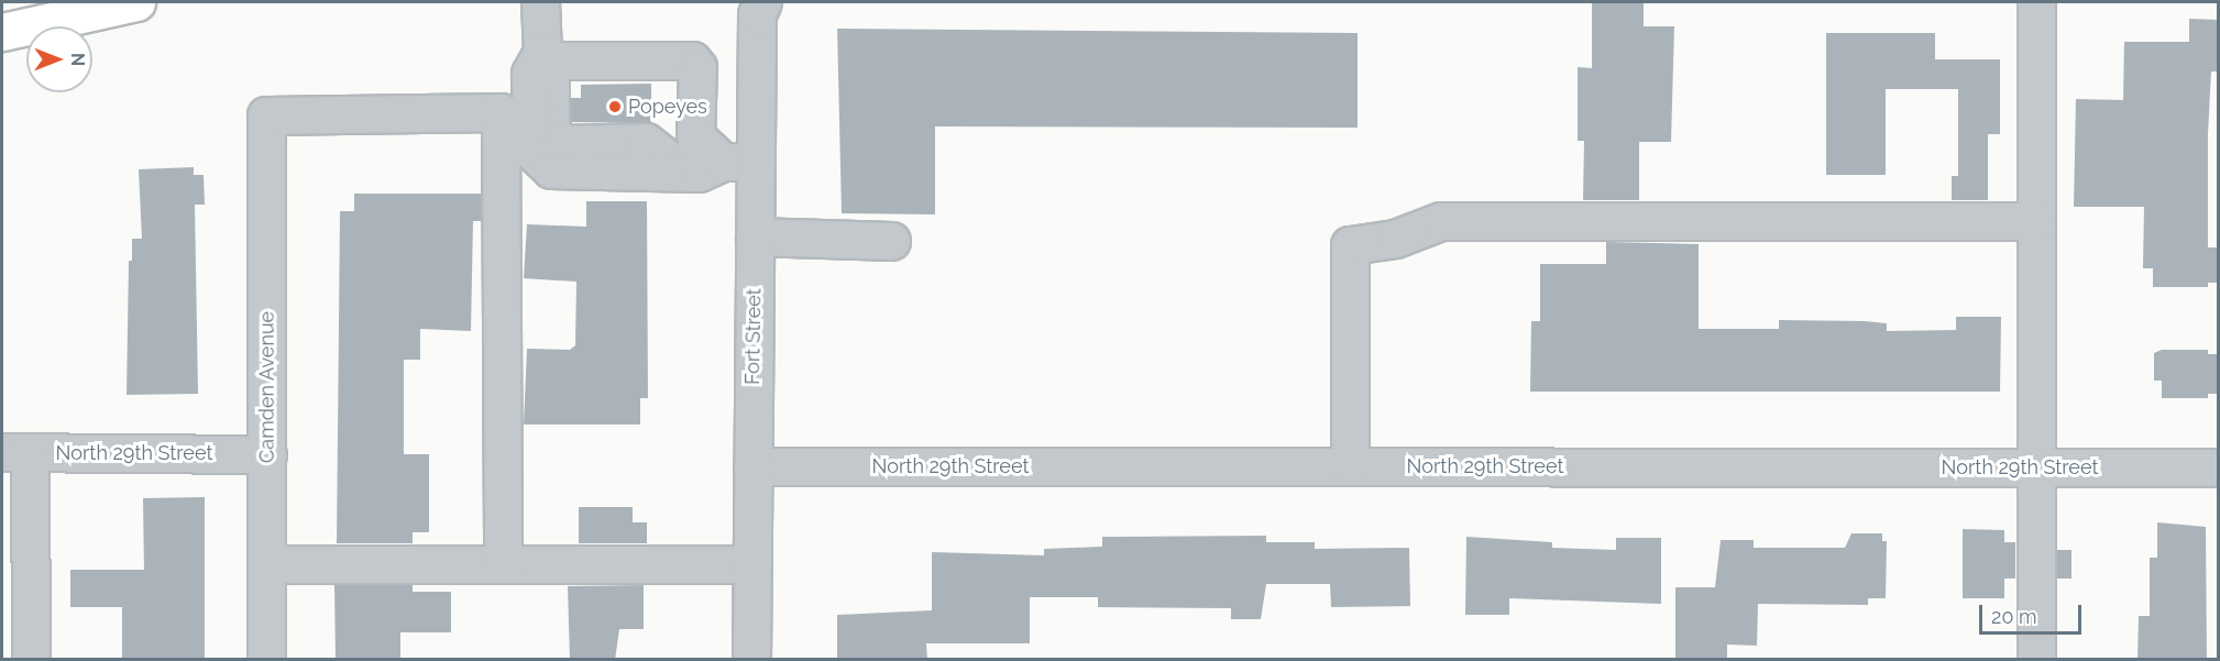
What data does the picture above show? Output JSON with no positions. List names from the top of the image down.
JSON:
{
  "streets": {
    "street": ["Fort Street", "Camden Avenue", "North 29th Street"]
  },
  "crossings": [
    ["Fort Street", "North 29th Street"],
    ["Camden Avenue", "North 29th Street"]
  ],
  "places": ["Popeyes"],
  "scale_bar": "20 m",
  "north": "right"
}
